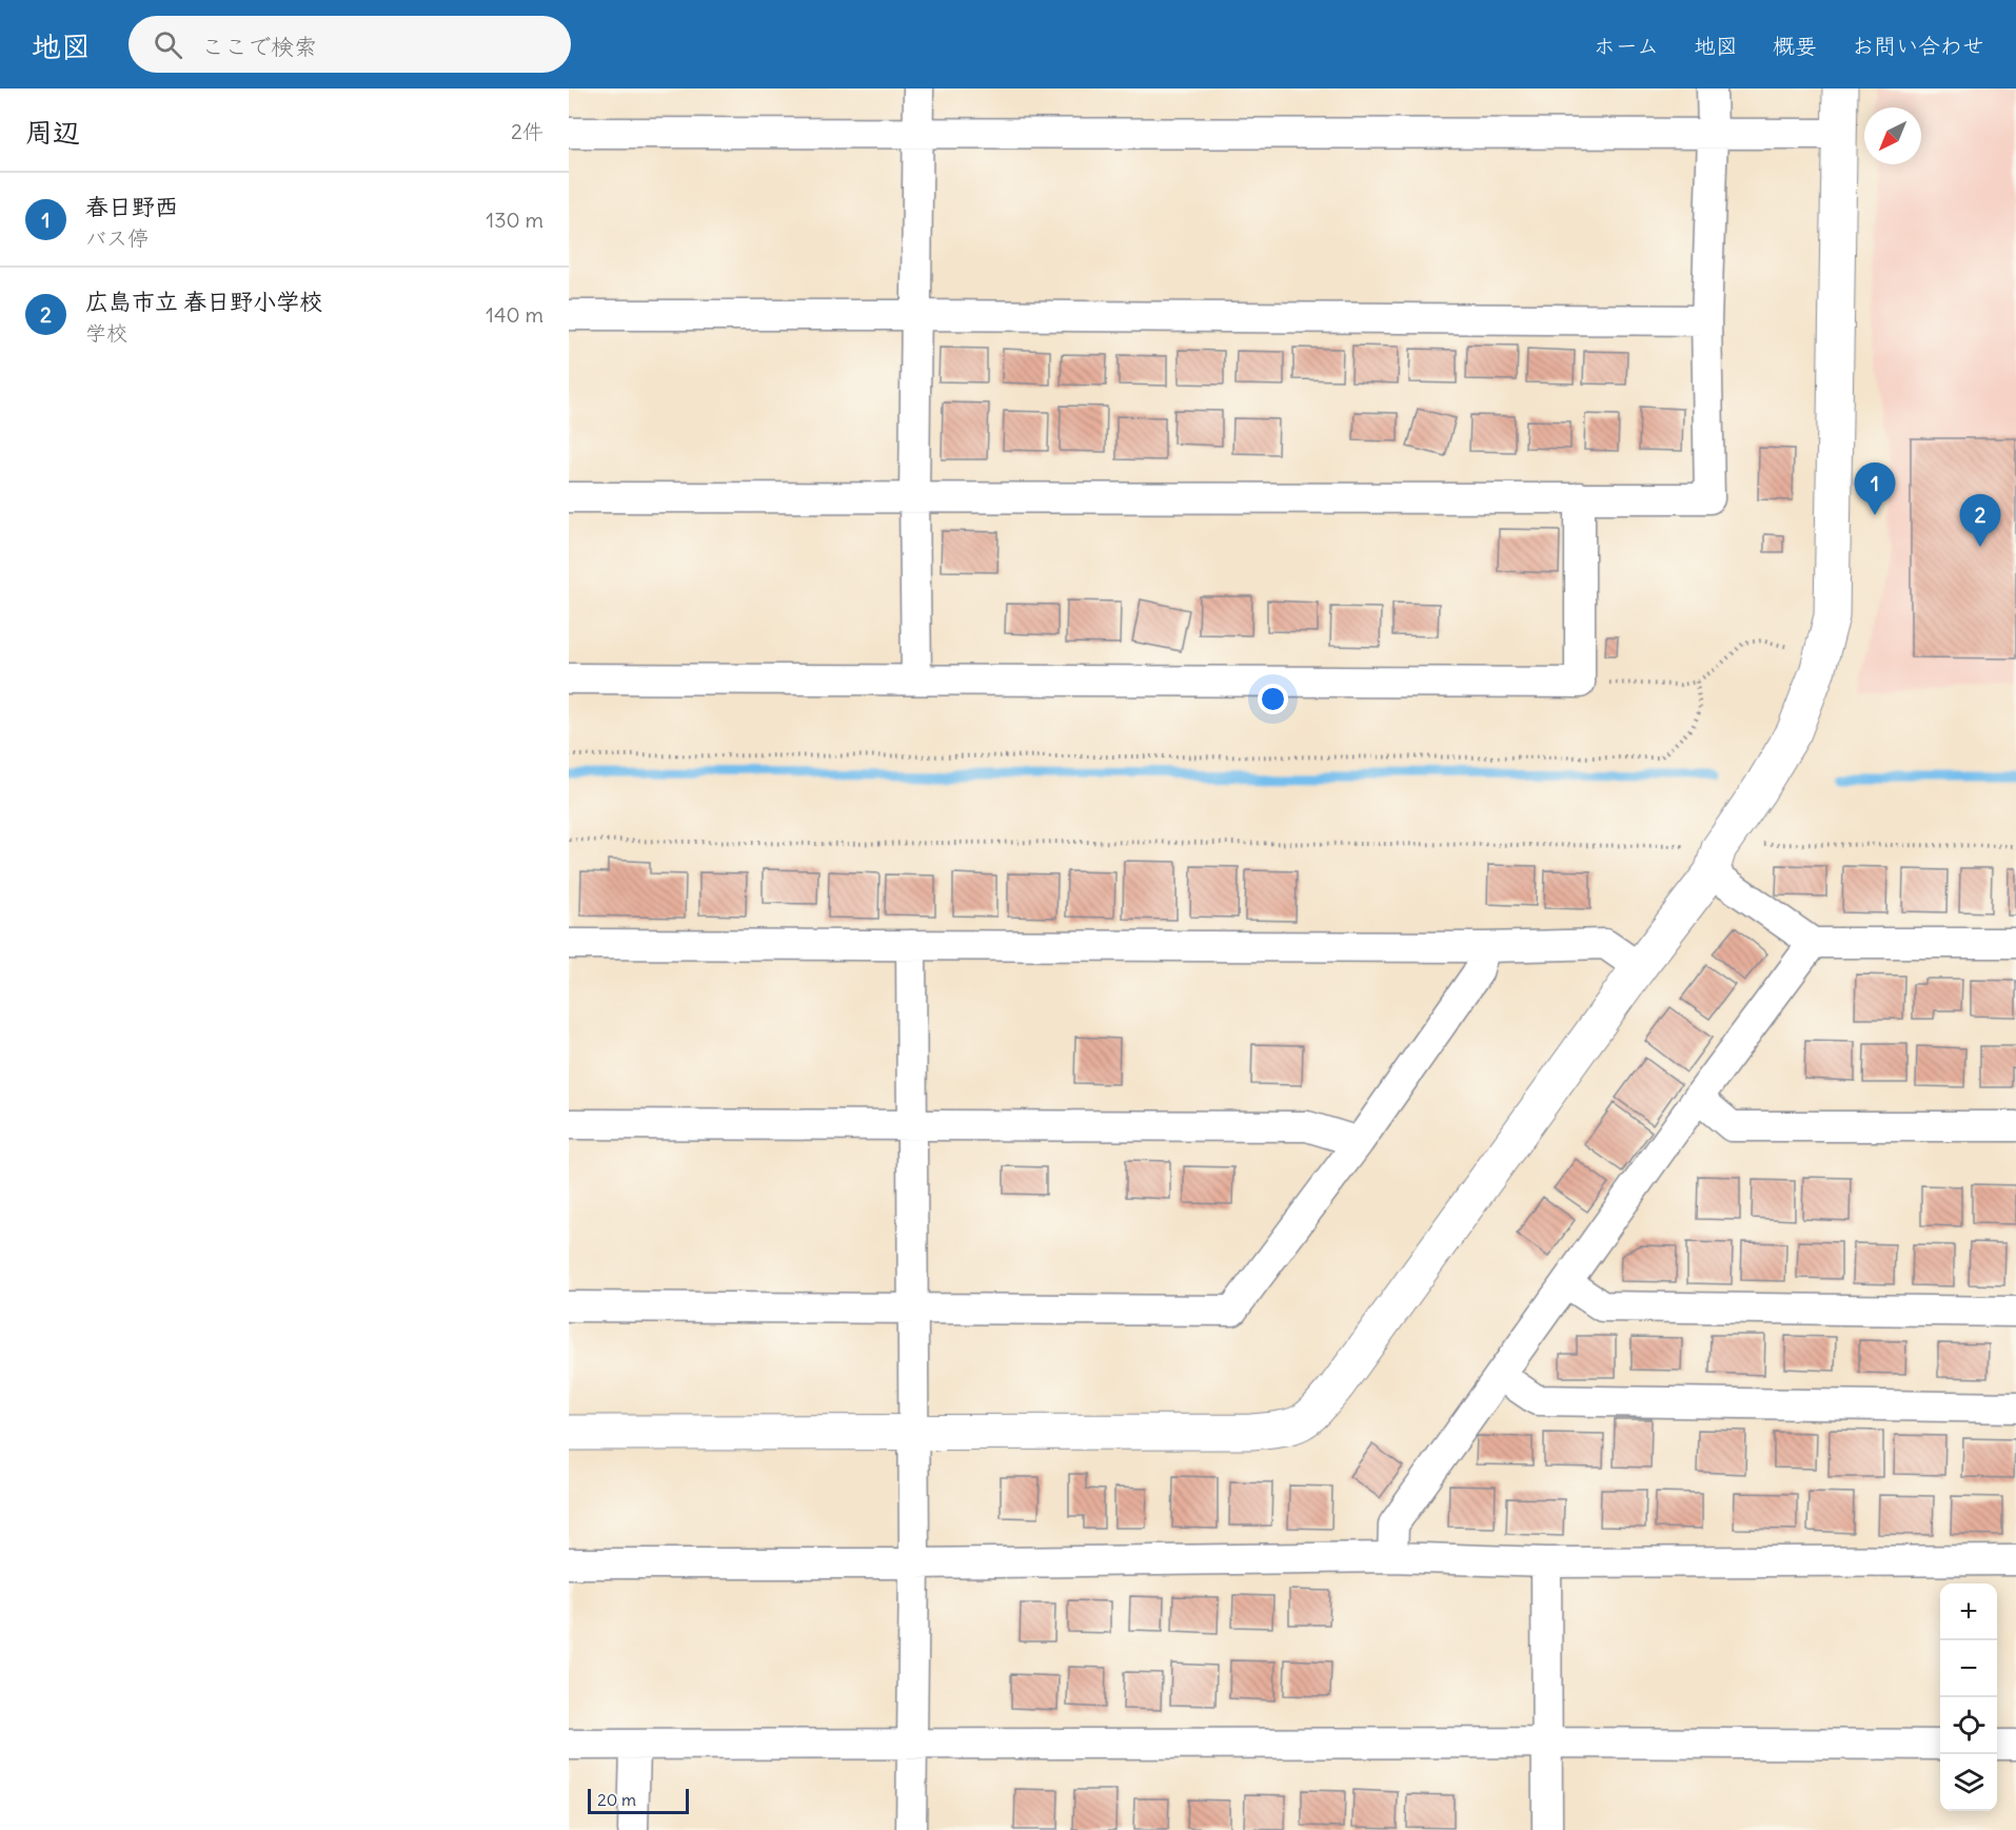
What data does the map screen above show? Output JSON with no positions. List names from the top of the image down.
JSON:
{
  "scale_bar": "20 m",
  "north": "bottom left",
  "page": {
    "header": "地図",
    "search": "ここで検索",
    "nav": [
      "ホーム",
      "地図",
      "概要",
      "お問い合わせ"
    ],
    "heading": ["周辺", "2件"],
    "list": [
      {
        "mark": "1",
        "name": "春日野西",
        "note": "バス停",
        "value": "130 m"
      },
      {
        "mark": "2",
        "name": "広島市立 春日野小学校",
        "note": "学校",
        "value": "140 m"
      }
    ],
    "pins": ["1", "2"],
    "map_buttons": ["+", "−"],
    "scale": "20 m"
  }
}
